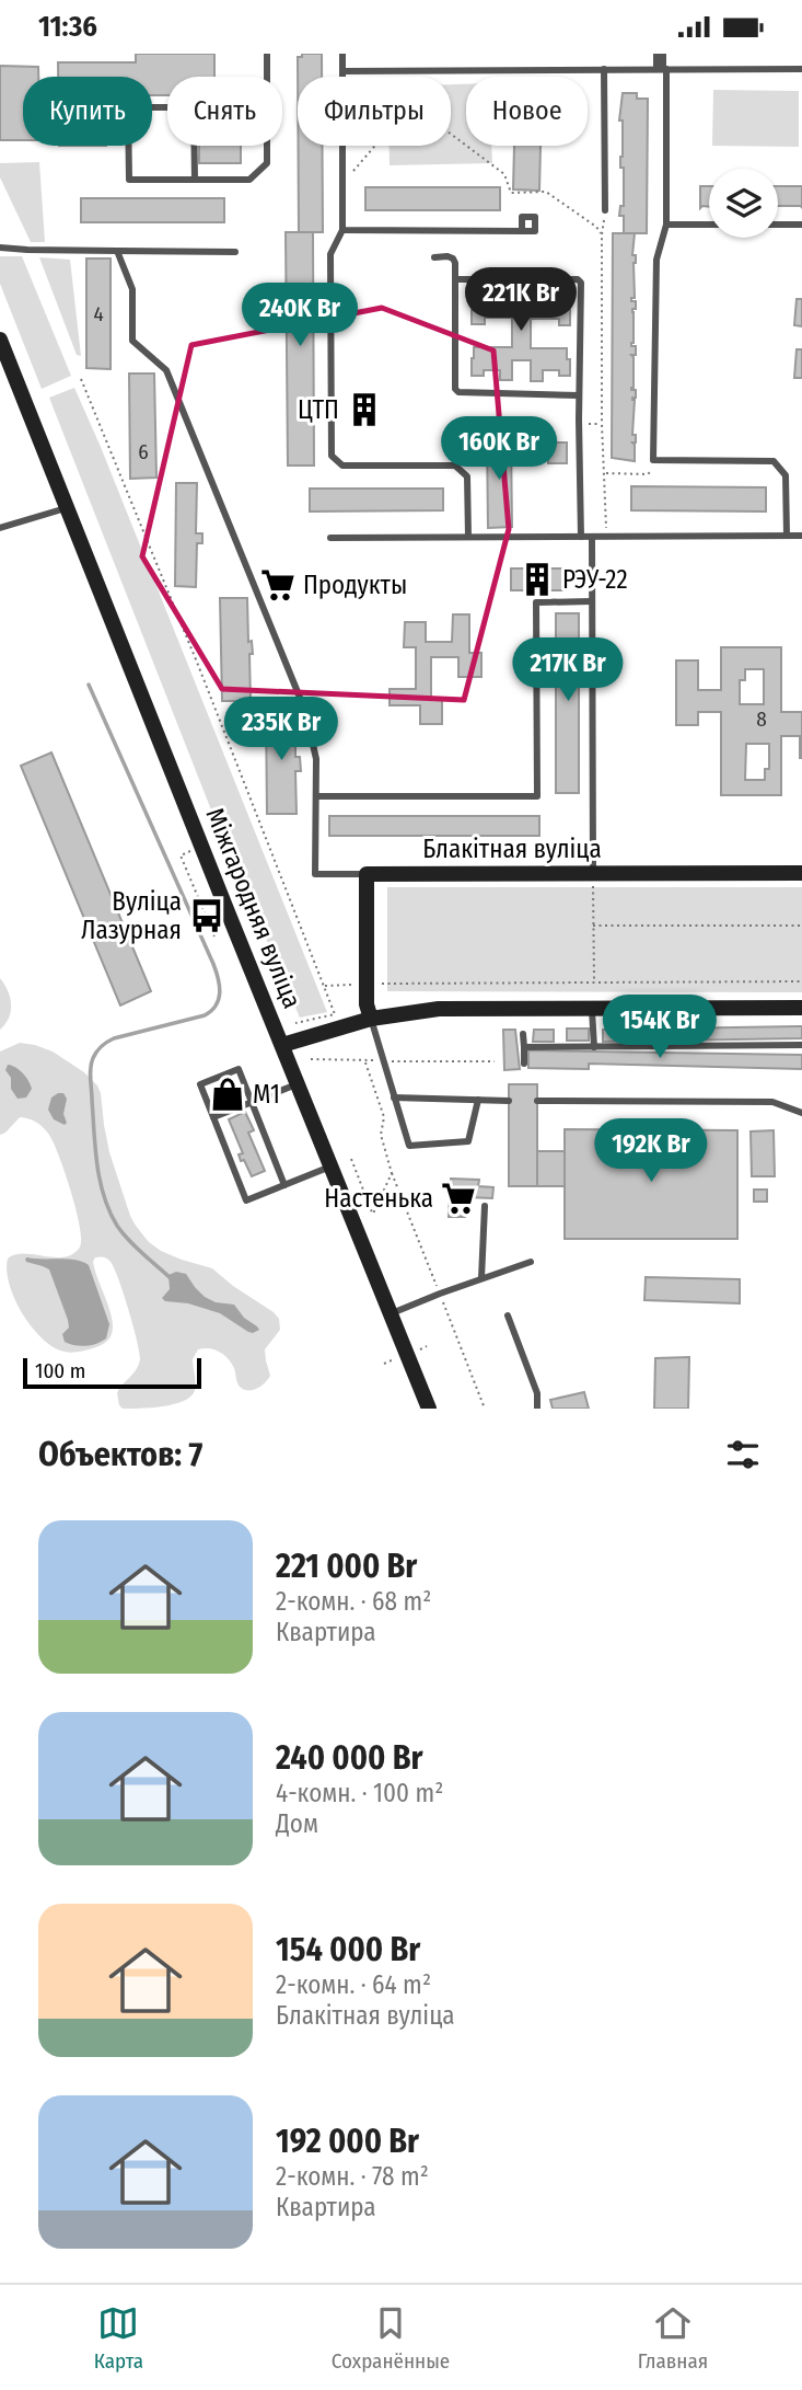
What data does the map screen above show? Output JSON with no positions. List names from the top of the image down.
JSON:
{
  "streets": {
    "main road": ["Блакітная вуліца", "Міжгародняя вуліца"]
  },
  "places": {
    "building": ["ЦТП", "РЭУ-22"],
    "supermarket": ["Продукты", "Настенька"],
    "bus stop": ["Вуліца Лазурная"],
    "shop": ["М1"]
  },
  "house_numbers": ["4", "6", "8"],
  "scale_bar": "100 m",
  "page": {
    "status": "11:36",
    "chip": [
      "Купить",
      "Снять",
      "Фильтры",
      "Новое"
    ],
    "price": [
      "221K Br",
      "240K Br",
      "160K Br",
      "217K Br",
      "235K Br",
      "154K Br",
      "192K Br"
    ],
    "scale": "100 m",
    "heading": "Объектов: 7",
    "list": [
      {
        "name": "221 000 Br",
        "note": "2-комн. · 68 m² · Квартира"
      },
      {
        "name": "240 000 Br",
        "note": "4-комн. · 100 m² · Дом"
      },
      {
        "name": "154 000 Br",
        "note": "2-комн. · 64 m² · Блакітная вуліца"
      },
      {
        "name": "192 000 Br",
        "note": "2-комн. · 78 m² · Квартира"
      }
    ],
    "tabs": ["Карта", "Сохранённые", "Главная"]
  }
}
